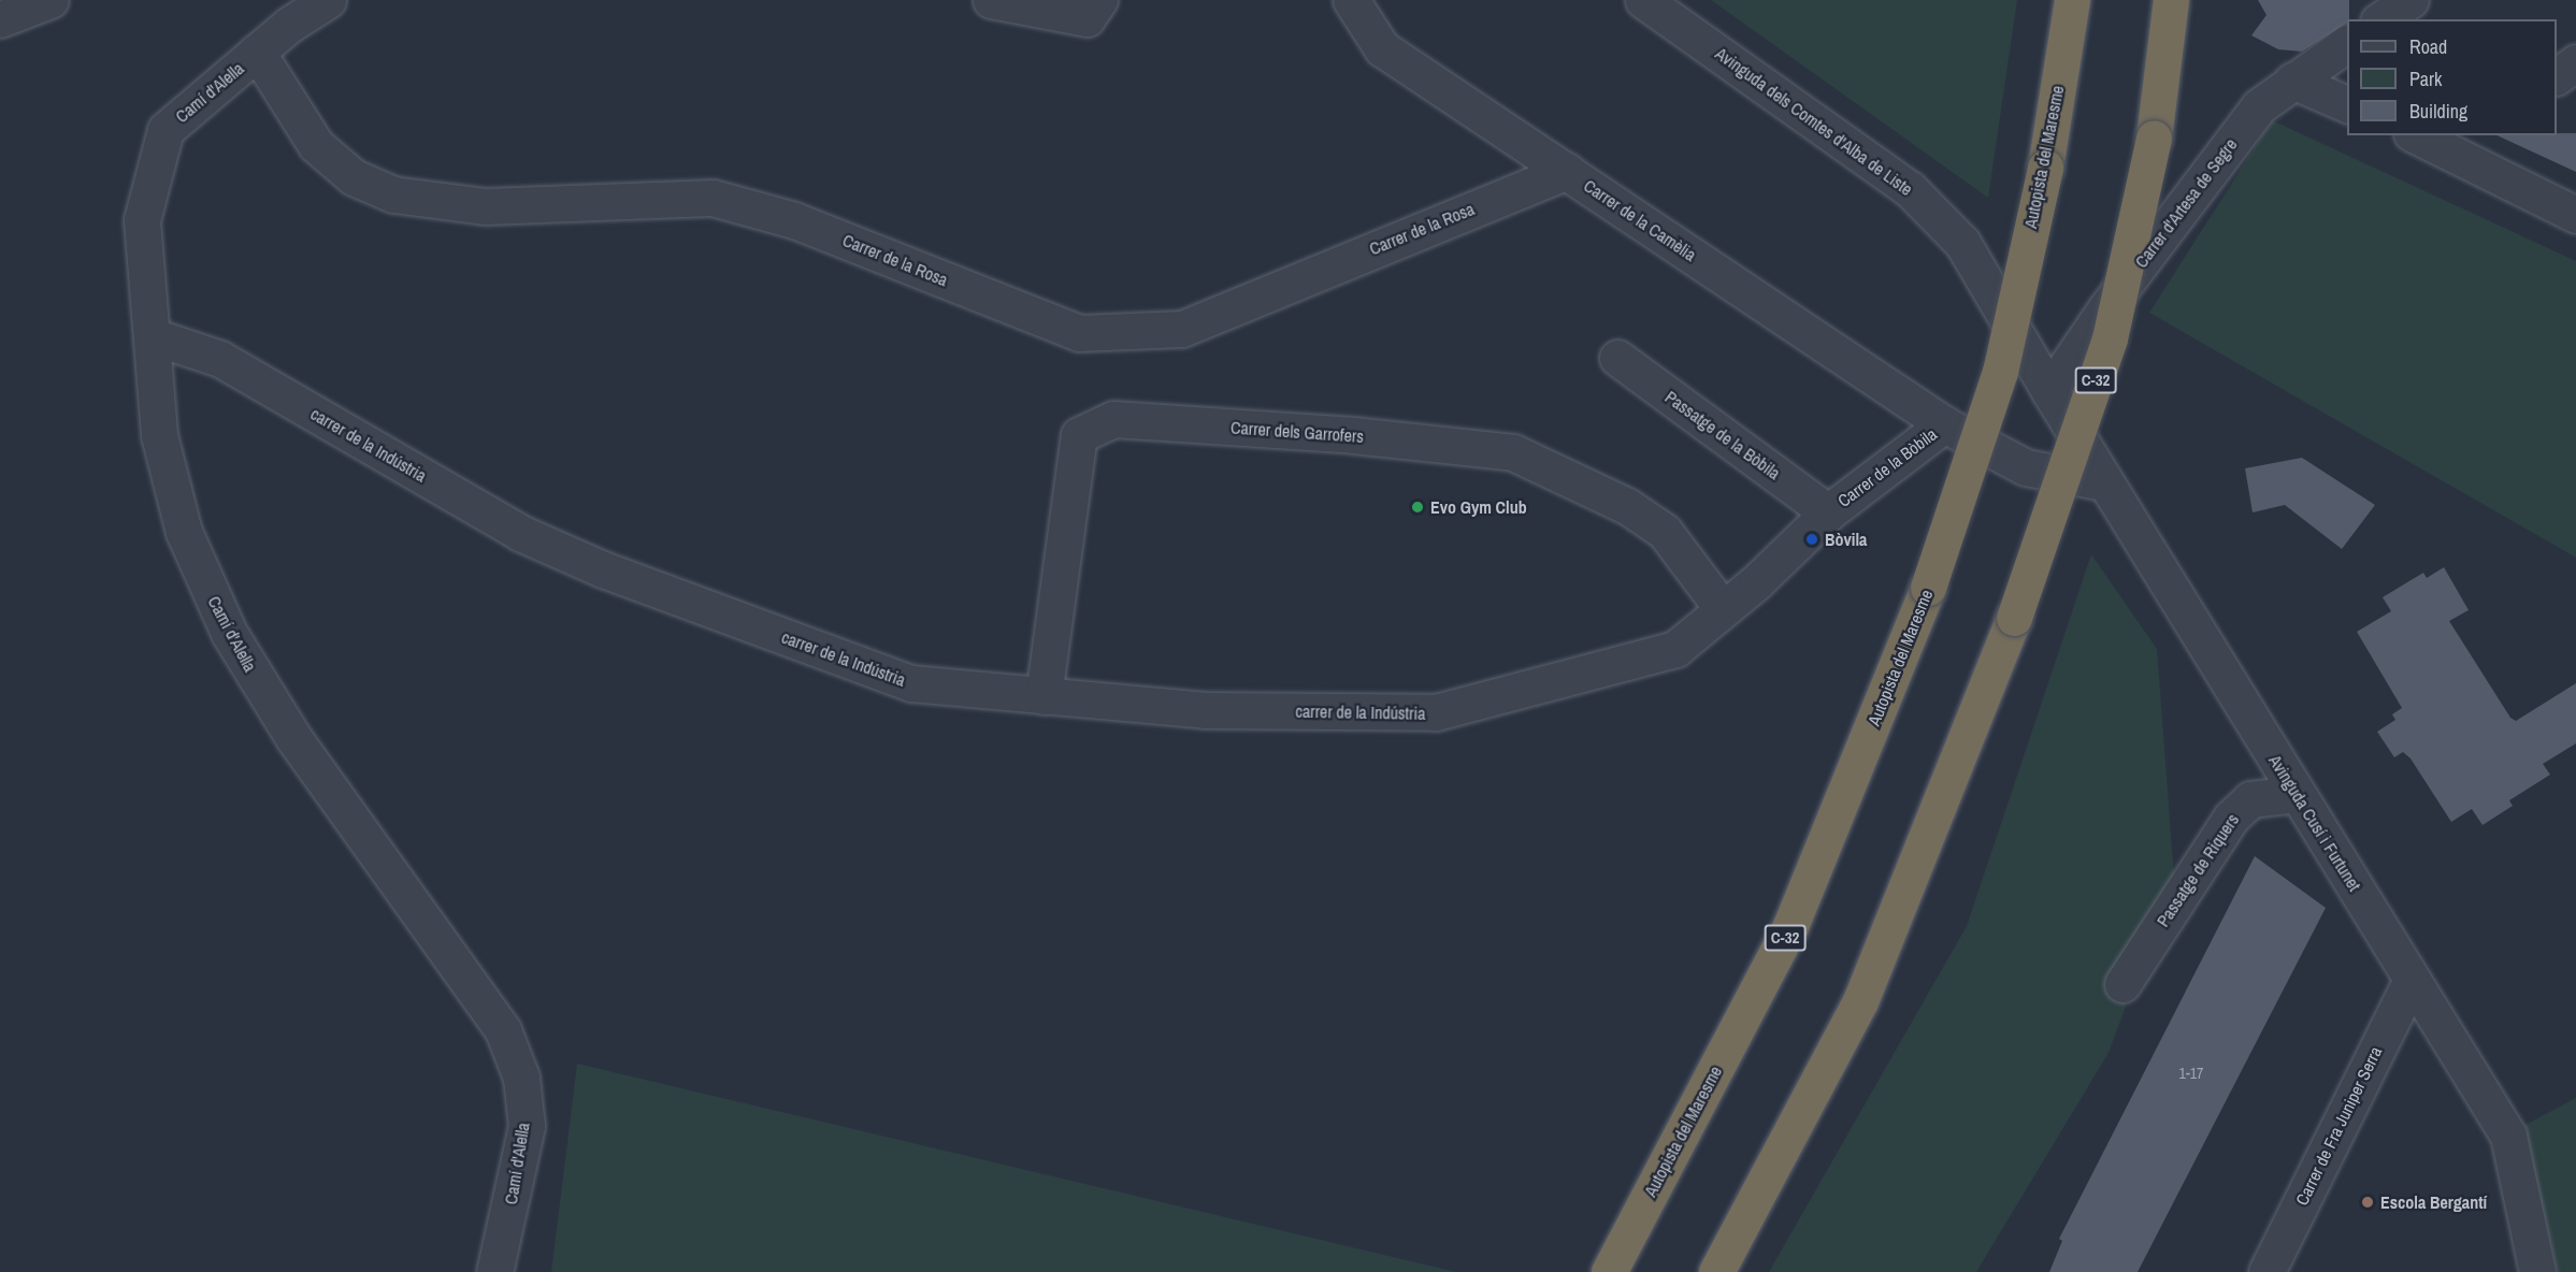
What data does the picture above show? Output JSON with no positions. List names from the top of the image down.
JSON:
{
  "streets": {
    "highway": ["Autopista del Maresme", "C-32"],
    "street": [
      "Camí d'Alella",
      "Avinguda dels Comtes d'Alba de Liste",
      "Carrer d'Artesa de Segre",
      "Carrer de la Camèlia",
      "Carrer de la Rosa",
      "Carrer dels Garrofers",
      "Passatge de la Bòbila",
      "carrer de la Indústria",
      "Carrer de la Bòbila",
      "Avinguda Cusí i Furtunet",
      "Passatge de Riquers",
      "Carrer de Fra Juniper Serra"
    ]
  },
  "crossings": [
    ["Camí d'Alella", "Carrer de la Rosa"],
    ["Camí d'Alella", "carrer de la Indústria"],
    ["Avinguda dels Comtes d'Alba de Liste", "Carrer d'Artesa de Segre"],
    ["Avinguda dels Comtes d'Alba de Liste", "Avinguda Cusí i Furtunet"],
    ["Carrer d'Artesa de Segre", "Avinguda Cusí i Furtunet"],
    ["Carrer de la Camèlia", "Carrer de la Rosa"],
    ["Carrer de la Camèlia", "Carrer de la Bòbila"],
    ["Carrer dels Garrofers", "carrer de la Indústria"],
    ["Carrer dels Garrofers", "Carrer de la Bòbila"],
    ["Passatge de la Bòbila", "Carrer de la Bòbila"],
    ["carrer de la Indústria", "Carrer de la Bòbila"],
    ["Carrer de la Bòbila", "Avinguda Cusí i Furtunet"],
    ["Avinguda Cusí i Furtunet", "Passatge de Riquers"],
    ["Avinguda Cusí i Furtunet", "Carrer de Fra Juniper Serra"]
  ],
  "places": ["Evo Gym Club", "Bòvila", "Escola Bergantí"],
  "house_numbers": ["1-17"],
  "legend": ["Road", "Park", "Building"]
}
